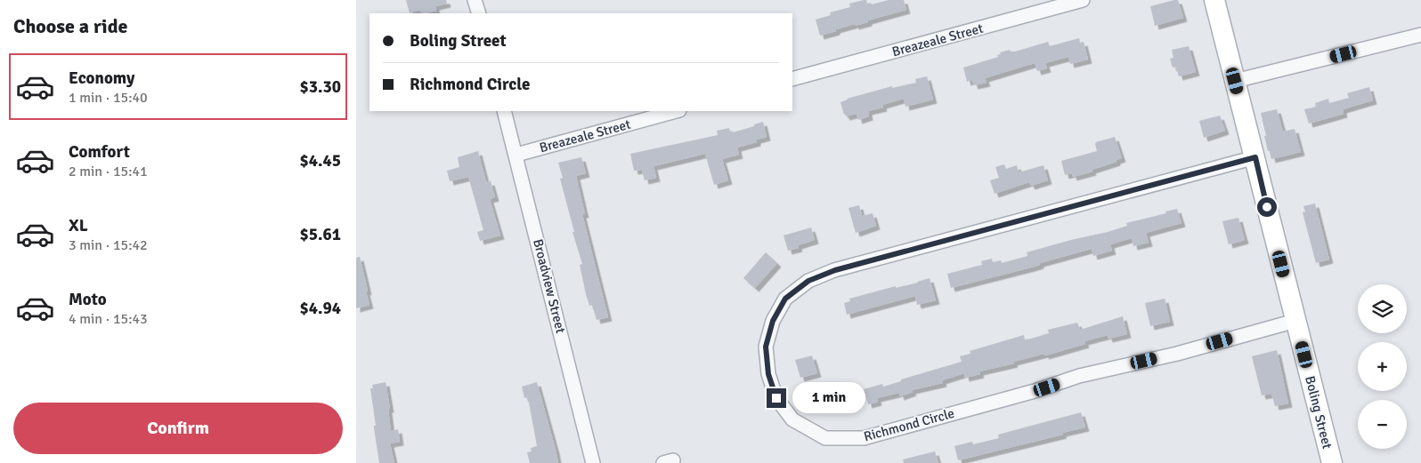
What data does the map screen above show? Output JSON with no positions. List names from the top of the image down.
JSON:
{
  "streets": {
    "street": [
      "Breazeale Street",
      "Broadview Street",
      "Boling Street",
      "Richmond Circle"
    ]
  },
  "crossings": [
    ["Breazeale Street", "Broadview Street"],
    ["Boling Street", "Richmond Circle"]
  ],
  "page": {
    "heading": "Choose a ride",
    "banner": ["Boling Street", "Richmond Circle"],
    "list": [
      {
        "name": "Economy",
        "note": "1 min · 15:40",
        "value": "$3.30"
      },
      {
        "name": "Comfort",
        "note": "2 min · 15:41",
        "value": "$4.45"
      },
      {
        "name": "XL",
        "note": "3 min · 15:42",
        "value": "$5.61"
      },
      {
        "name": "Moto",
        "note": "4 min · 15:43",
        "value": "$4.94"
      }
    ],
    "map_buttons": ["+", "−"],
    "bubble": "1 min",
    "buttons": "Confirm"
  }
}
